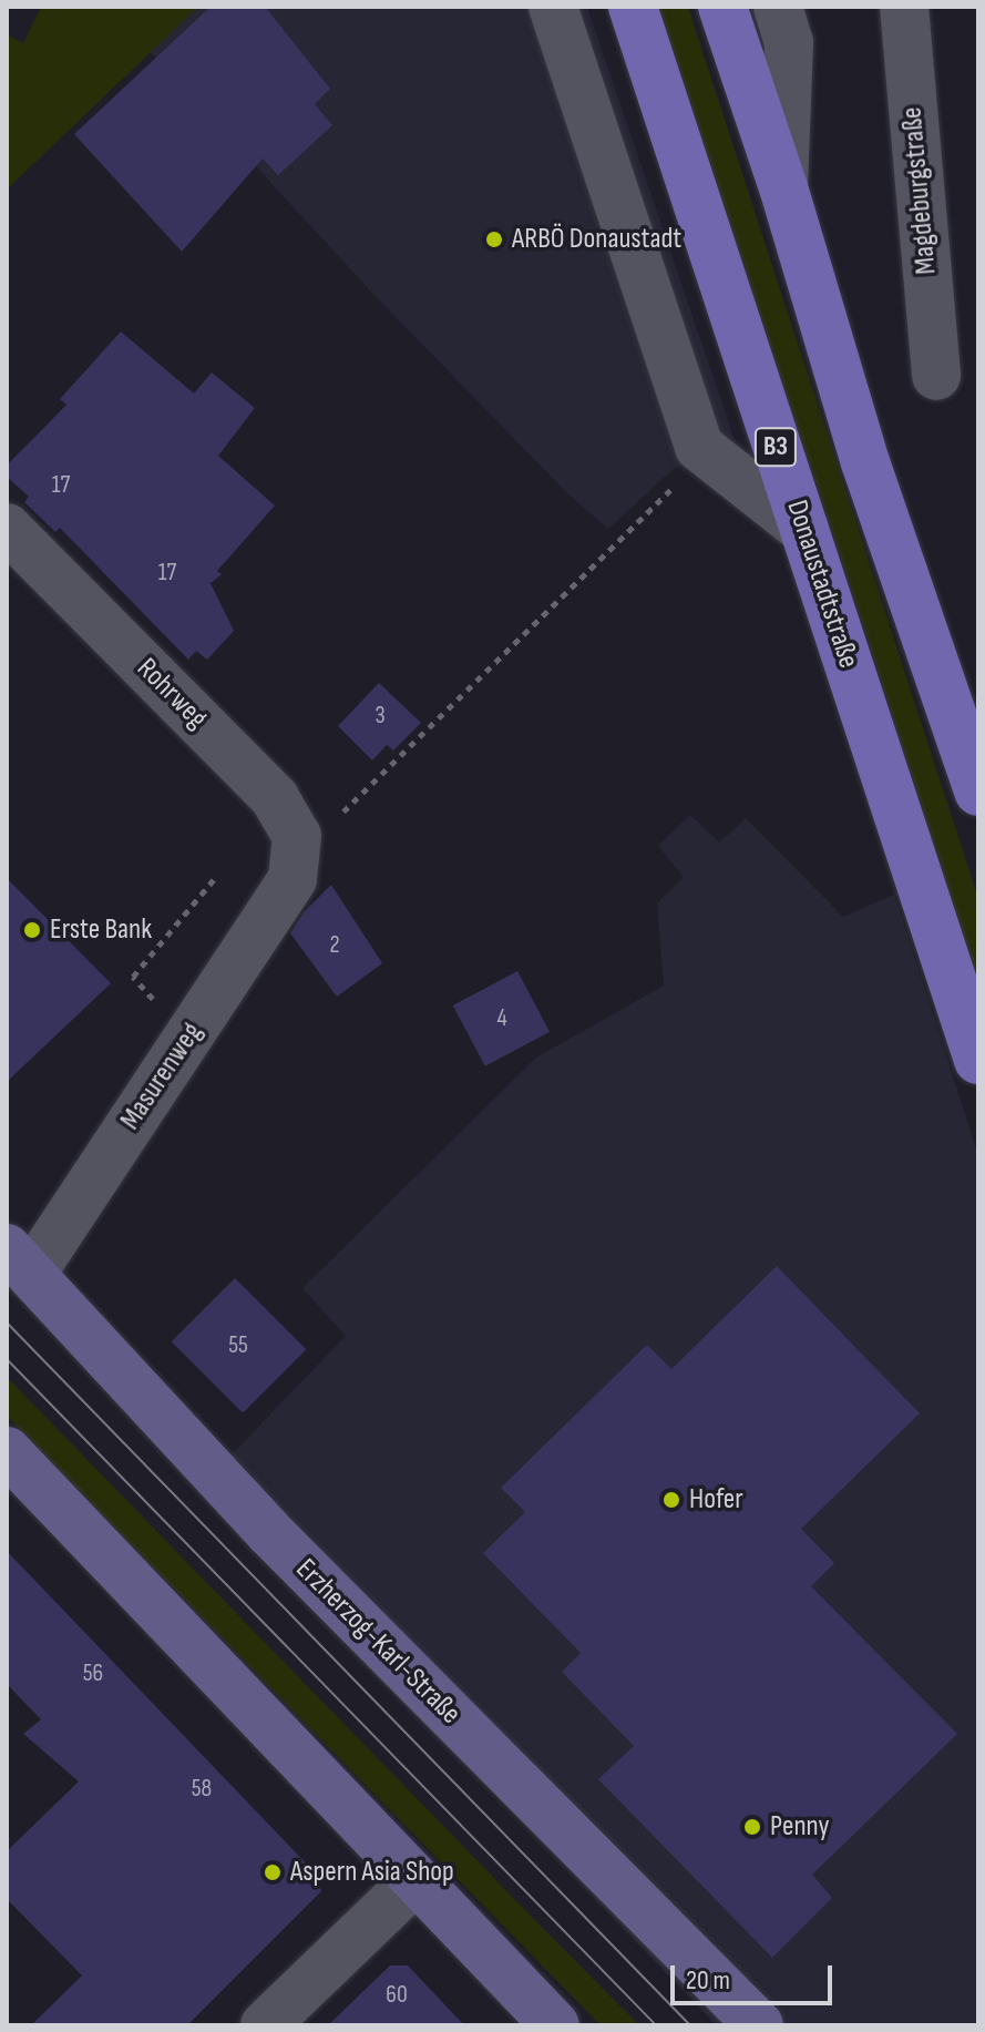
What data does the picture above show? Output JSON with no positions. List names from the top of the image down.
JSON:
{
  "streets": {
    "main road": ["B3", "Donaustadtstraße", "Erzherzog-Karl-Straße"],
    "street": ["Magdeburgstraße", "Rohrweg", "Masurenweg"]
  },
  "crossings": [
    ["Rohrweg", "Masurenweg"],
    ["Masurenweg", "Erzherzog-Karl-Straße"]
  ],
  "places": [
    "ARBÖ Donaustadt",
    "Erste Bank",
    "Hofer",
    "Penny",
    "Aspern Asia Shop"
  ],
  "house_numbers": [
    "17",
    "17",
    "3",
    "2",
    "4",
    "55",
    "56",
    "58",
    "60"
  ],
  "scale_bar": "20 m"
}
